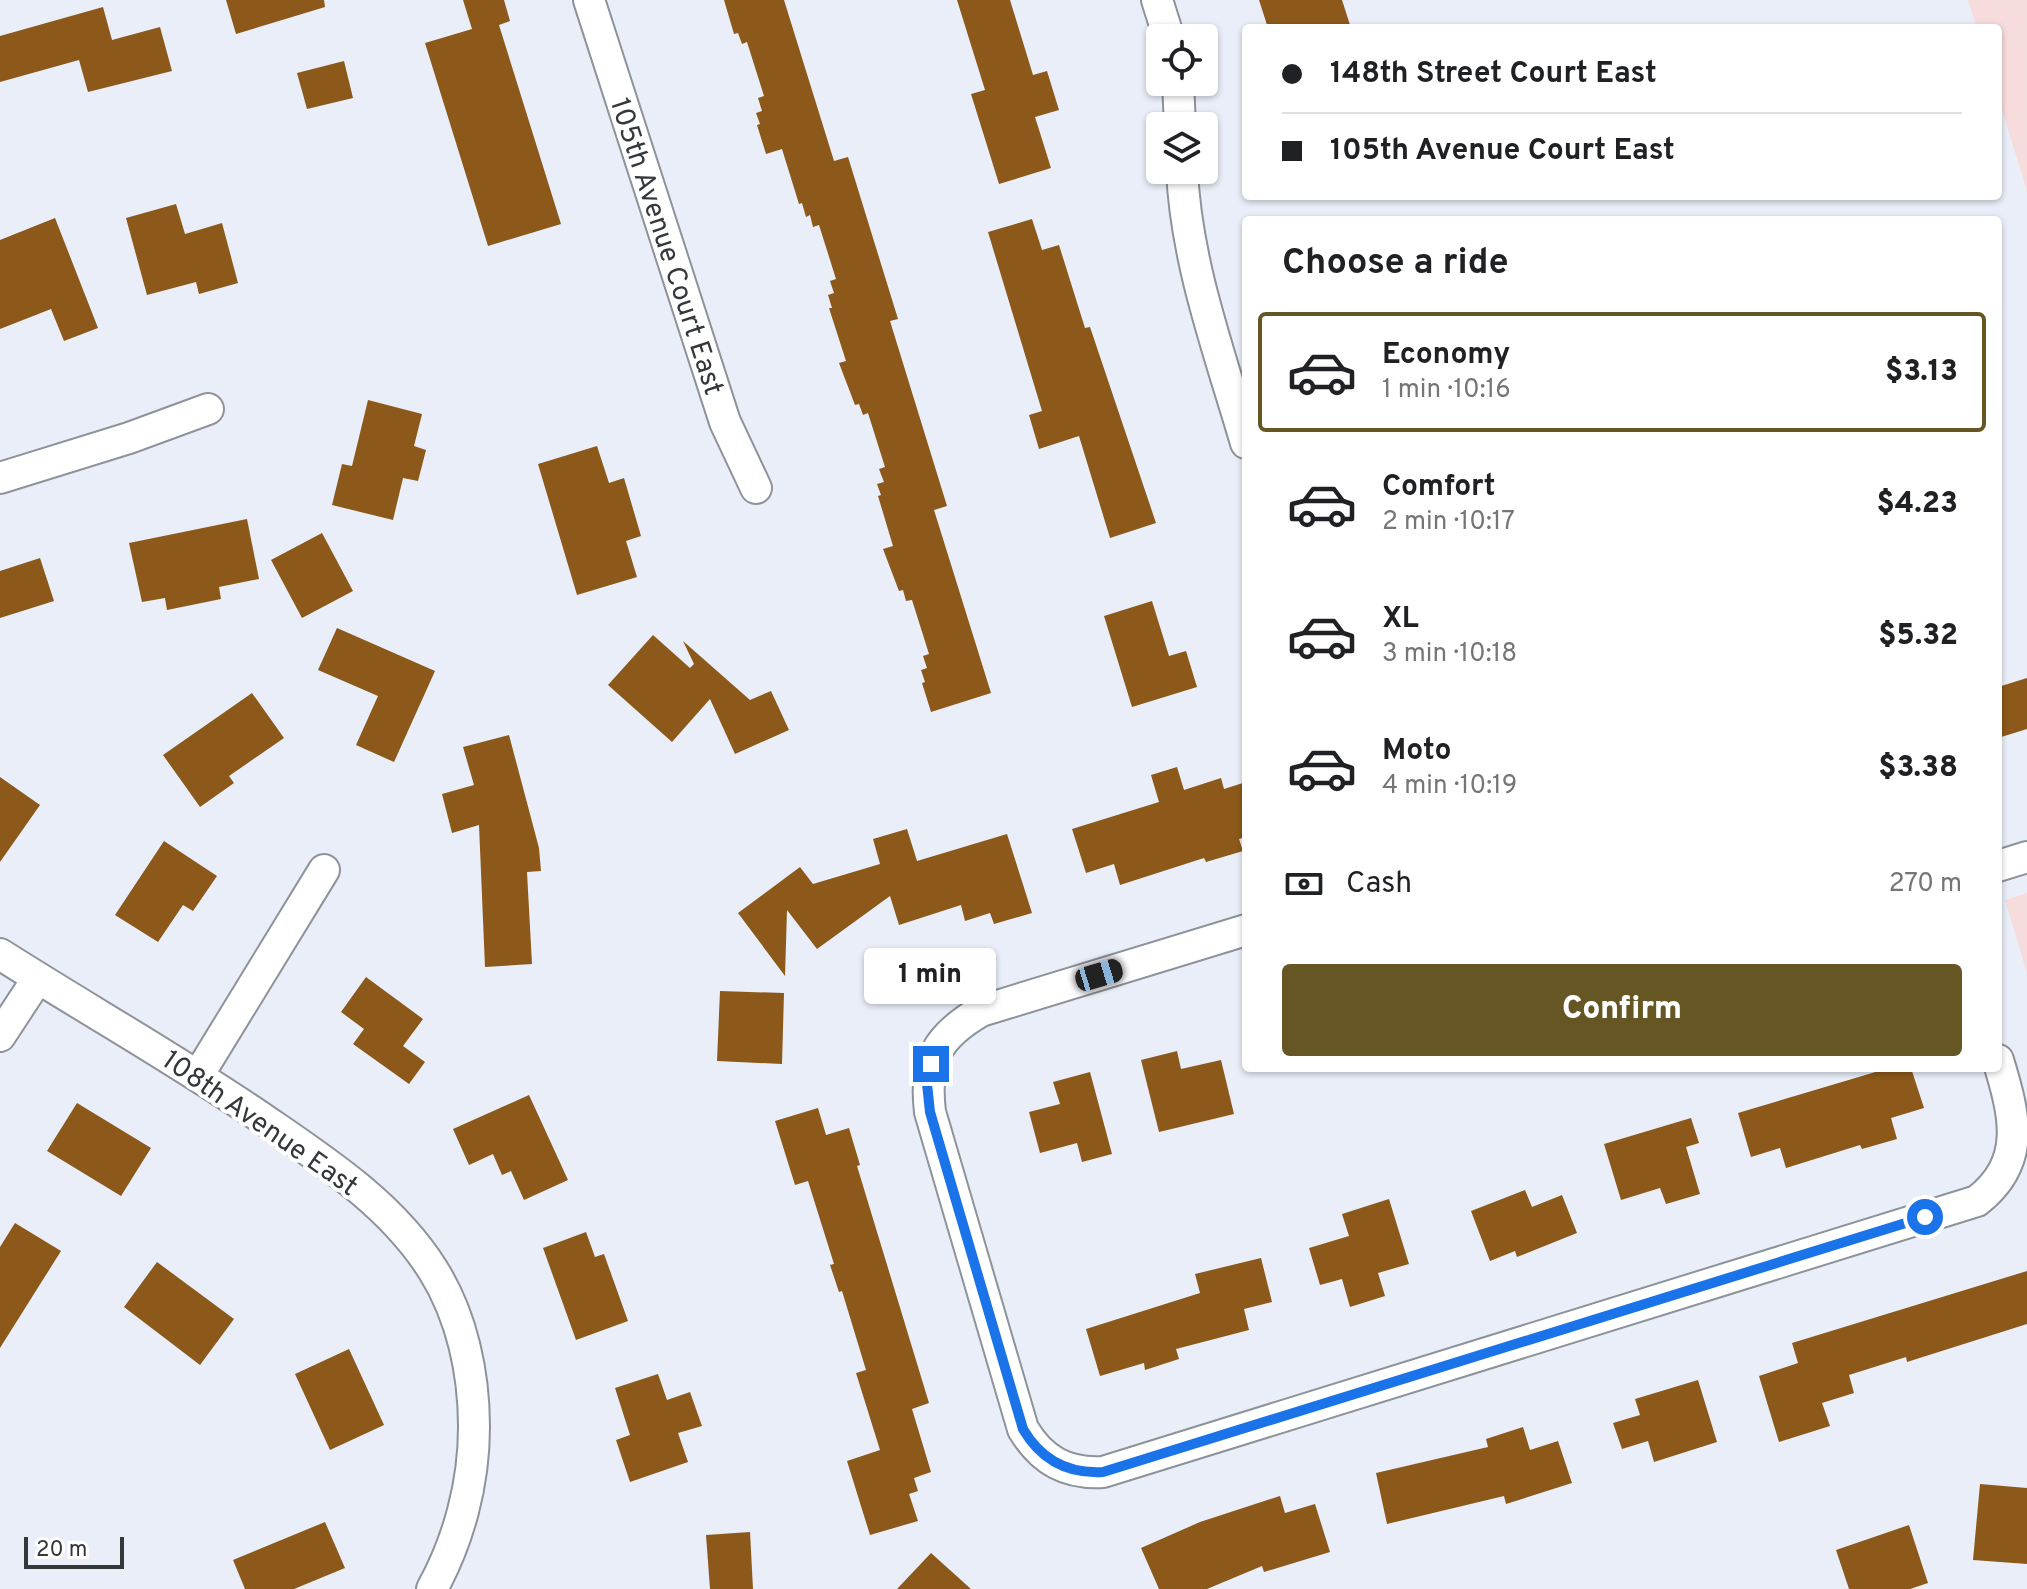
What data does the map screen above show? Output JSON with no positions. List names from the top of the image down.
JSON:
{
  "streets": {
    "street": ["105th Avenue Court East", "108th Avenue East"]
  },
  "scale_bar": "20 m",
  "page": {
    "banner": ["148th Street Court East", "105th Avenue Court East"],
    "heading": "Choose a ride",
    "list": [
      {
        "name": "Economy",
        "note": "1 min · 10:16",
        "value": "$3.13"
      },
      {
        "name": "Comfort",
        "note": "2 min · 10:17",
        "value": "$4.23"
      },
      {
        "name": "XL",
        "note": "3 min · 10:18",
        "value": "$5.32"
      },
      {
        "name": "Moto",
        "note": "4 min · 10:19",
        "value": "$3.38"
      }
    ],
    "pay": ["Cash", "270 m"],
    "bubble": "1 min",
    "buttons": "Confirm",
    "scale": "20 m"
  }
}
